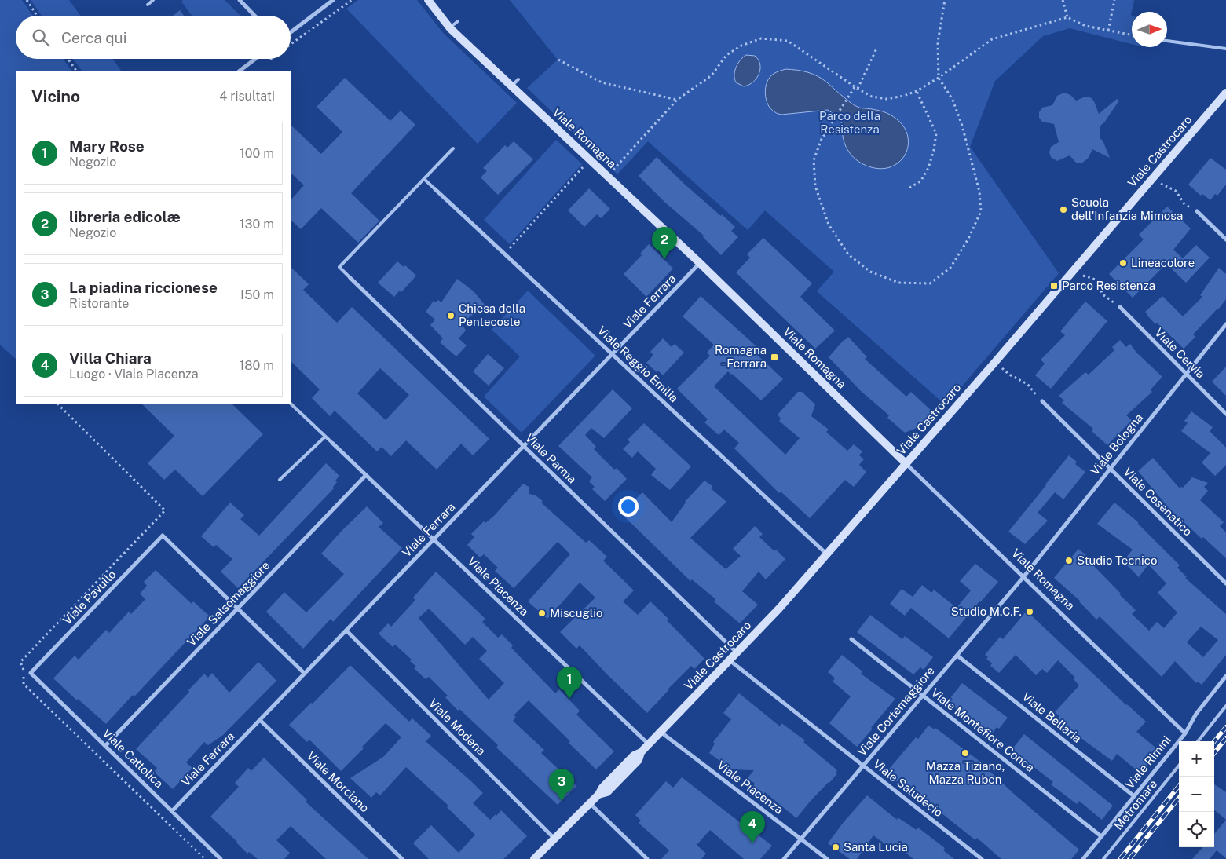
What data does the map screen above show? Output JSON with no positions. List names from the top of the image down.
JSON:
{
  "streets": {
    "street": [
      "Viale Romagna",
      "Viale Castrocaro",
      "Viale Ferrara",
      "Viale Cervia",
      "Viale Reggio Emilia",
      "Viale Bologna",
      "Viale Parma",
      "Viale Cesenatico",
      "Viale Piacenza",
      "Viale Pavullo",
      "Viale Salsomaggiore",
      "Viale Cortemaggiore",
      "Viale Bellaria",
      "Viale Modena",
      "Viale Montefiore Conca",
      "Viale Cattolica",
      "Viale Rimini",
      "Viale Morciano",
      "Viale Saludecio"
    ],
    "lane": ["Metromare"]
  },
  "crossings": [
    ["Viale Romagna", "Viale Castrocaro"],
    ["Viale Romagna", "Viale Ferrara"],
    ["Viale Romagna", "Viale Bologna"],
    ["Viale Romagna", "Viale Cortemaggiore"],
    ["Viale Romagna", "Viale Rimini"],
    ["Viale Castrocaro", "Viale Reggio Emilia"],
    ["Viale Castrocaro", "Viale Parma"],
    ["Viale Castrocaro", "Viale Piacenza"],
    ["Viale Castrocaro", "Viale Modena"],
    ["Viale Castrocaro", "Viale Saludecio"],
    ["Viale Ferrara", "Viale Reggio Emilia"],
    ["Viale Ferrara", "Viale Parma"],
    ["Viale Ferrara", "Viale Piacenza"],
    ["Viale Ferrara", "Viale Modena"],
    ["Viale Ferrara", "Viale Cattolica"],
    ["Viale Ferrara", "Viale Morciano"],
    ["Viale Cervia", "Viale Bologna"],
    ["Viale Bologna", "Viale Cesenatico"],
    ["Viale Bologna", "Viale Cortemaggiore"],
    ["Viale Piacenza", "Viale Salsomaggiore"],
    ["Viale Piacenza", "Viale Cortemaggiore"],
    ["Viale Pavullo", "Viale Salsomaggiore"],
    ["Viale Pavullo", "Viale Cattolica"],
    ["Viale Salsomaggiore", "Viale Cattolica"],
    ["Viale Cortemaggiore", "Viale Bellaria"],
    ["Viale Cortemaggiore", "Viale Montefiore Conca"],
    ["Viale Cortemaggiore", "Viale Saludecio"],
    ["Viale Bellaria", "Viale Rimini"],
    ["Viale Montefiore Conca", "Viale Rimini"]
  ],
  "parks": ["Parco della Resistenza"],
  "places": {
    "other": [
      "Scuola dell'Infanzia Mimosa",
      "Lineacolore",
      "Chiesa della Pentecoste",
      "Studio Tecnico",
      "Studio M.C.F.",
      "Miscuglio",
      "Mazza Tiziano, Mazza Ruben",
      "Santa Lucia"
    ],
    "transit": ["Parco Resistenza", "Romagna - Ferrara"]
  },
  "north": "right",
  "page": {
    "search": "Cerca qui",
    "heading": ["Vicino", "4 risultati"],
    "list": [
      {
        "mark": "1",
        "name": "Mary Rose",
        "note": "Negozio",
        "value": "100 m"
      },
      {
        "mark": "2",
        "name": "libreria edicolæ",
        "note": "Negozio",
        "value": "130 m"
      },
      {
        "mark": "3",
        "name": "La piadina riccionese",
        "note": "Ristorante",
        "value": "150 m"
      },
      {
        "mark": "4",
        "name": "Villa Chiara",
        "note": "Luogo · Viale Piacenza",
        "value": "180 m"
      }
    ],
    "pins": [
      "2",
      "1",
      "3",
      "4"
    ],
    "map_buttons": ["+", "−"]
  }
}
